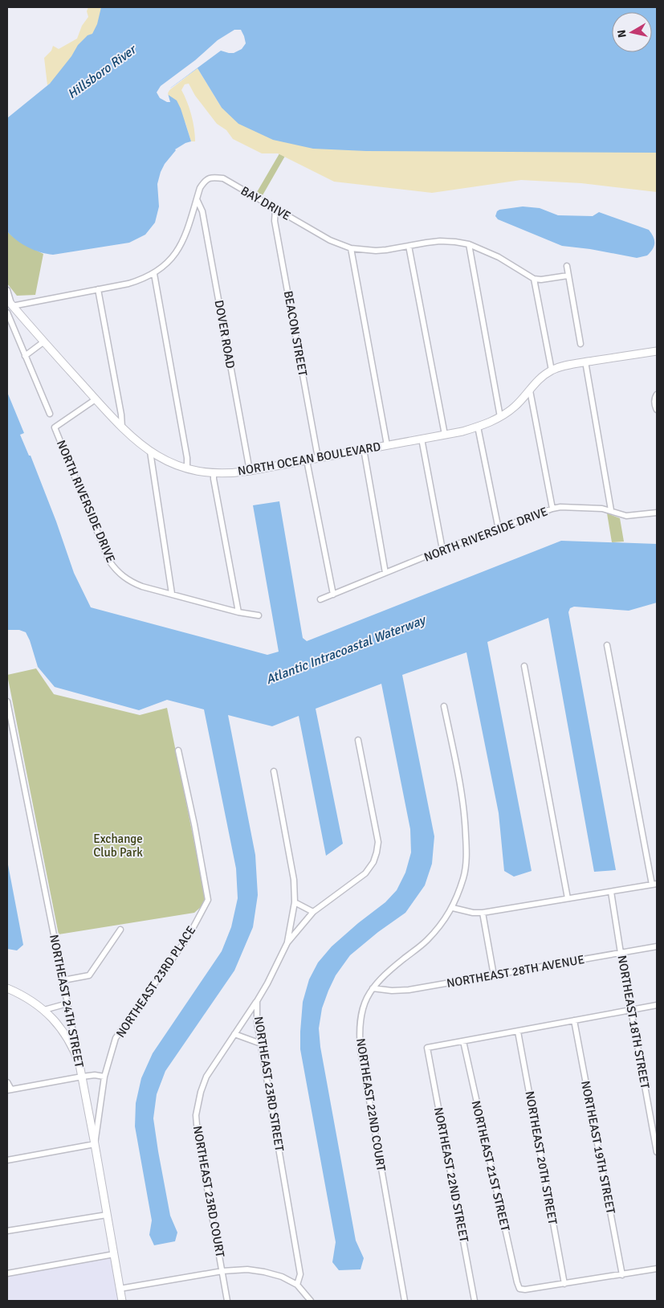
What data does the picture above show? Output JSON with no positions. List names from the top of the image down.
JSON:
{
  "streets": {
    "main road": ["NORTH OCEAN BOULEVARD", "NORTHEAST 24TH STREET"],
    "street": [
      "BAY DRIVE",
      "BEACON STREET",
      "DOVER ROAD",
      "NORTH RIVERSIDE DRIVE",
      "NORTHEAST 28TH AVENUE",
      "NORTHEAST 23RD PLACE",
      "NORTHEAST 18TH STREET",
      "NORTHEAST 23RD STREET",
      "NORTHEAST 22ND COURT",
      "NORTHEAST 19TH STREET",
      "NORTHEAST 20TH STREET",
      "NORTHEAST 21ST STREET",
      "NORTHEAST 22ND STREET",
      "NORTHEAST 23RD COURT"
    ]
  },
  "crossings": [
    ["BAY DRIVE", "BEACON STREET"],
    ["BAY DRIVE", "DOVER ROAD"],
    ["BAY DRIVE", "NORTH OCEAN BOULEVARD"],
    ["BEACON STREET", "NORTH OCEAN BOULEVARD"],
    ["DOVER ROAD", "NORTH OCEAN BOULEVARD"],
    ["NORTH OCEAN BOULEVARD", "NORTH RIVERSIDE DRIVE"],
    ["NORTHEAST 28TH AVENUE", "NORTHEAST 18TH STREET"],
    ["NORTHEAST 28TH AVENUE", "NORTHEAST 22ND COURT"],
    ["NORTHEAST 23RD PLACE", "NORTHEAST 24TH STREET"],
    ["NORTHEAST 23RD STREET", "NORTHEAST 23RD COURT"],
    ["NORTHEAST 20TH STREET", "NORTHEAST 21ST STREET"],
    ["NORTHEAST 21ST STREET", "NORTHEAST 22ND STREET"]
  ],
  "water": ["Hillsboro River", "Atlantic Intracoastal Waterway"],
  "parks": ["Exchange Club Park"],
  "north": "left"
}
